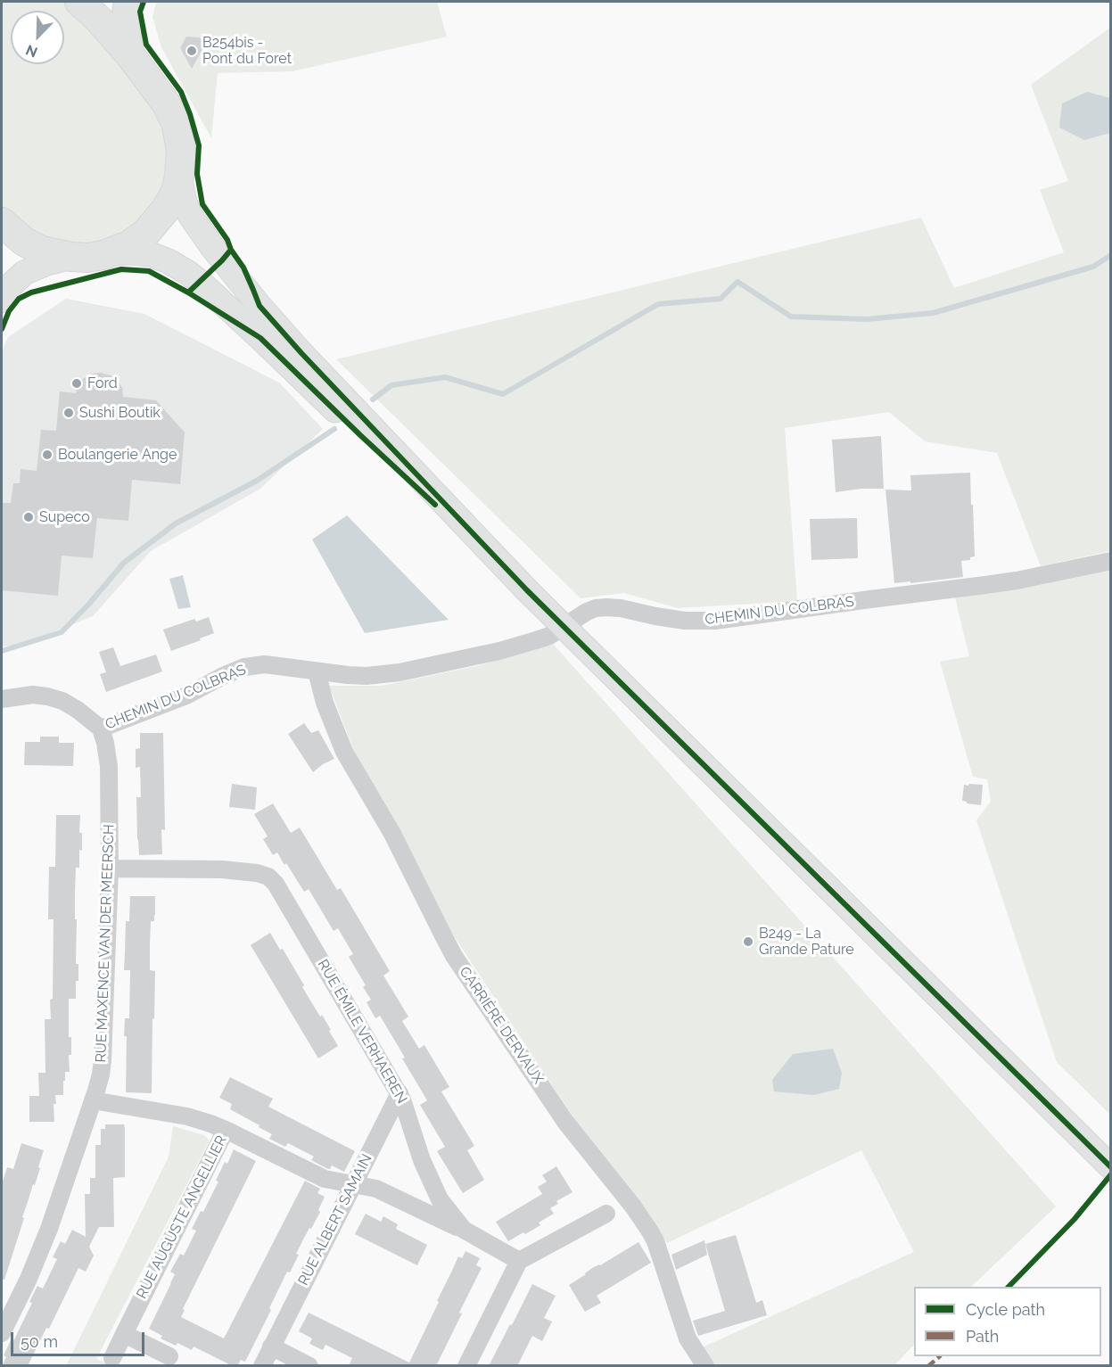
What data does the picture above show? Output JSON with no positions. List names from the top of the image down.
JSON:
{
  "streets": {
    "street": [
      "CHEMIN DU COLBRAS",
      "RUE MAXENCE VAN DER MEERSCH",
      "CARRIÈRE DERVAUX",
      "RUE ÉMILE VERHAEREN",
      "RUE AUGUSTE ANGELLIER",
      "RUE ALBERT SAMAIN"
    ]
  },
  "crossings": [
    ["CHEMIN DU COLBRAS", "RUE MAXENCE VAN DER MEERSCH"],
    ["CHEMIN DU COLBRAS", "CARRIÈRE DERVAUX"],
    ["RUE MAXENCE VAN DER MEERSCH", "RUE ÉMILE VERHAEREN"],
    ["RUE MAXENCE VAN DER MEERSCH", "RUE AUGUSTE ANGELLIER"],
    ["RUE ÉMILE VERHAEREN", "RUE AUGUSTE ANGELLIER"],
    ["RUE ÉMILE VERHAEREN", "RUE ALBERT SAMAIN"],
    ["RUE AUGUSTE ANGELLIER", "RUE ALBERT SAMAIN"]
  ],
  "places": [
    "B254bis - Pont du Foret",
    "Ford",
    "Sushi Boutik",
    "Boulangerie Ange",
    "Supeco",
    "B249 - La Grande Pature"
  ],
  "legend": ["Cycle path", "Path"],
  "scale_bar": "50 m",
  "north": "bottom left"
}
